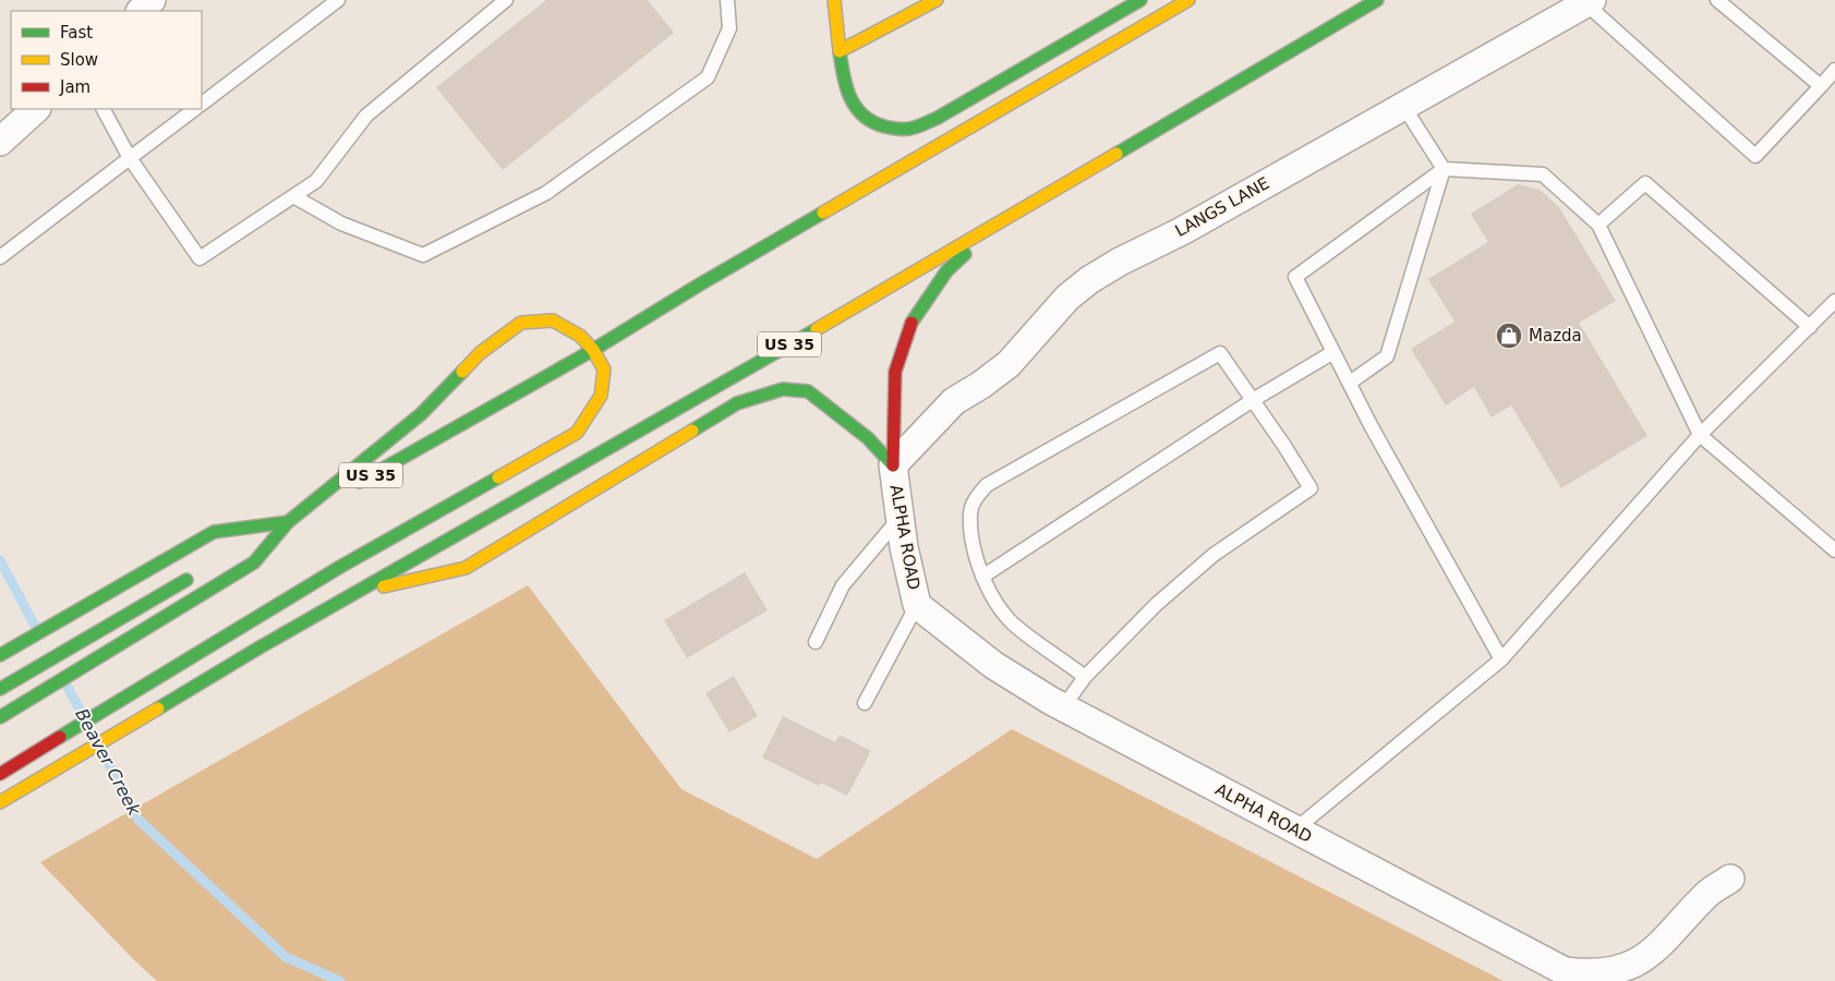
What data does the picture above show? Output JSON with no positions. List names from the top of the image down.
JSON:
{
  "streets": {
    "main road": ["US 35"],
    "street": ["LANGS LANE", "ALPHA ROAD"]
  },
  "crossings": [
    ["LANGS LANE", "ALPHA ROAD"]
  ],
  "water": ["Beaver Creek"],
  "places": {
    "shop": ["Mazda"]
  },
  "legend": ["Fast", "Slow", "Jam"]
}
